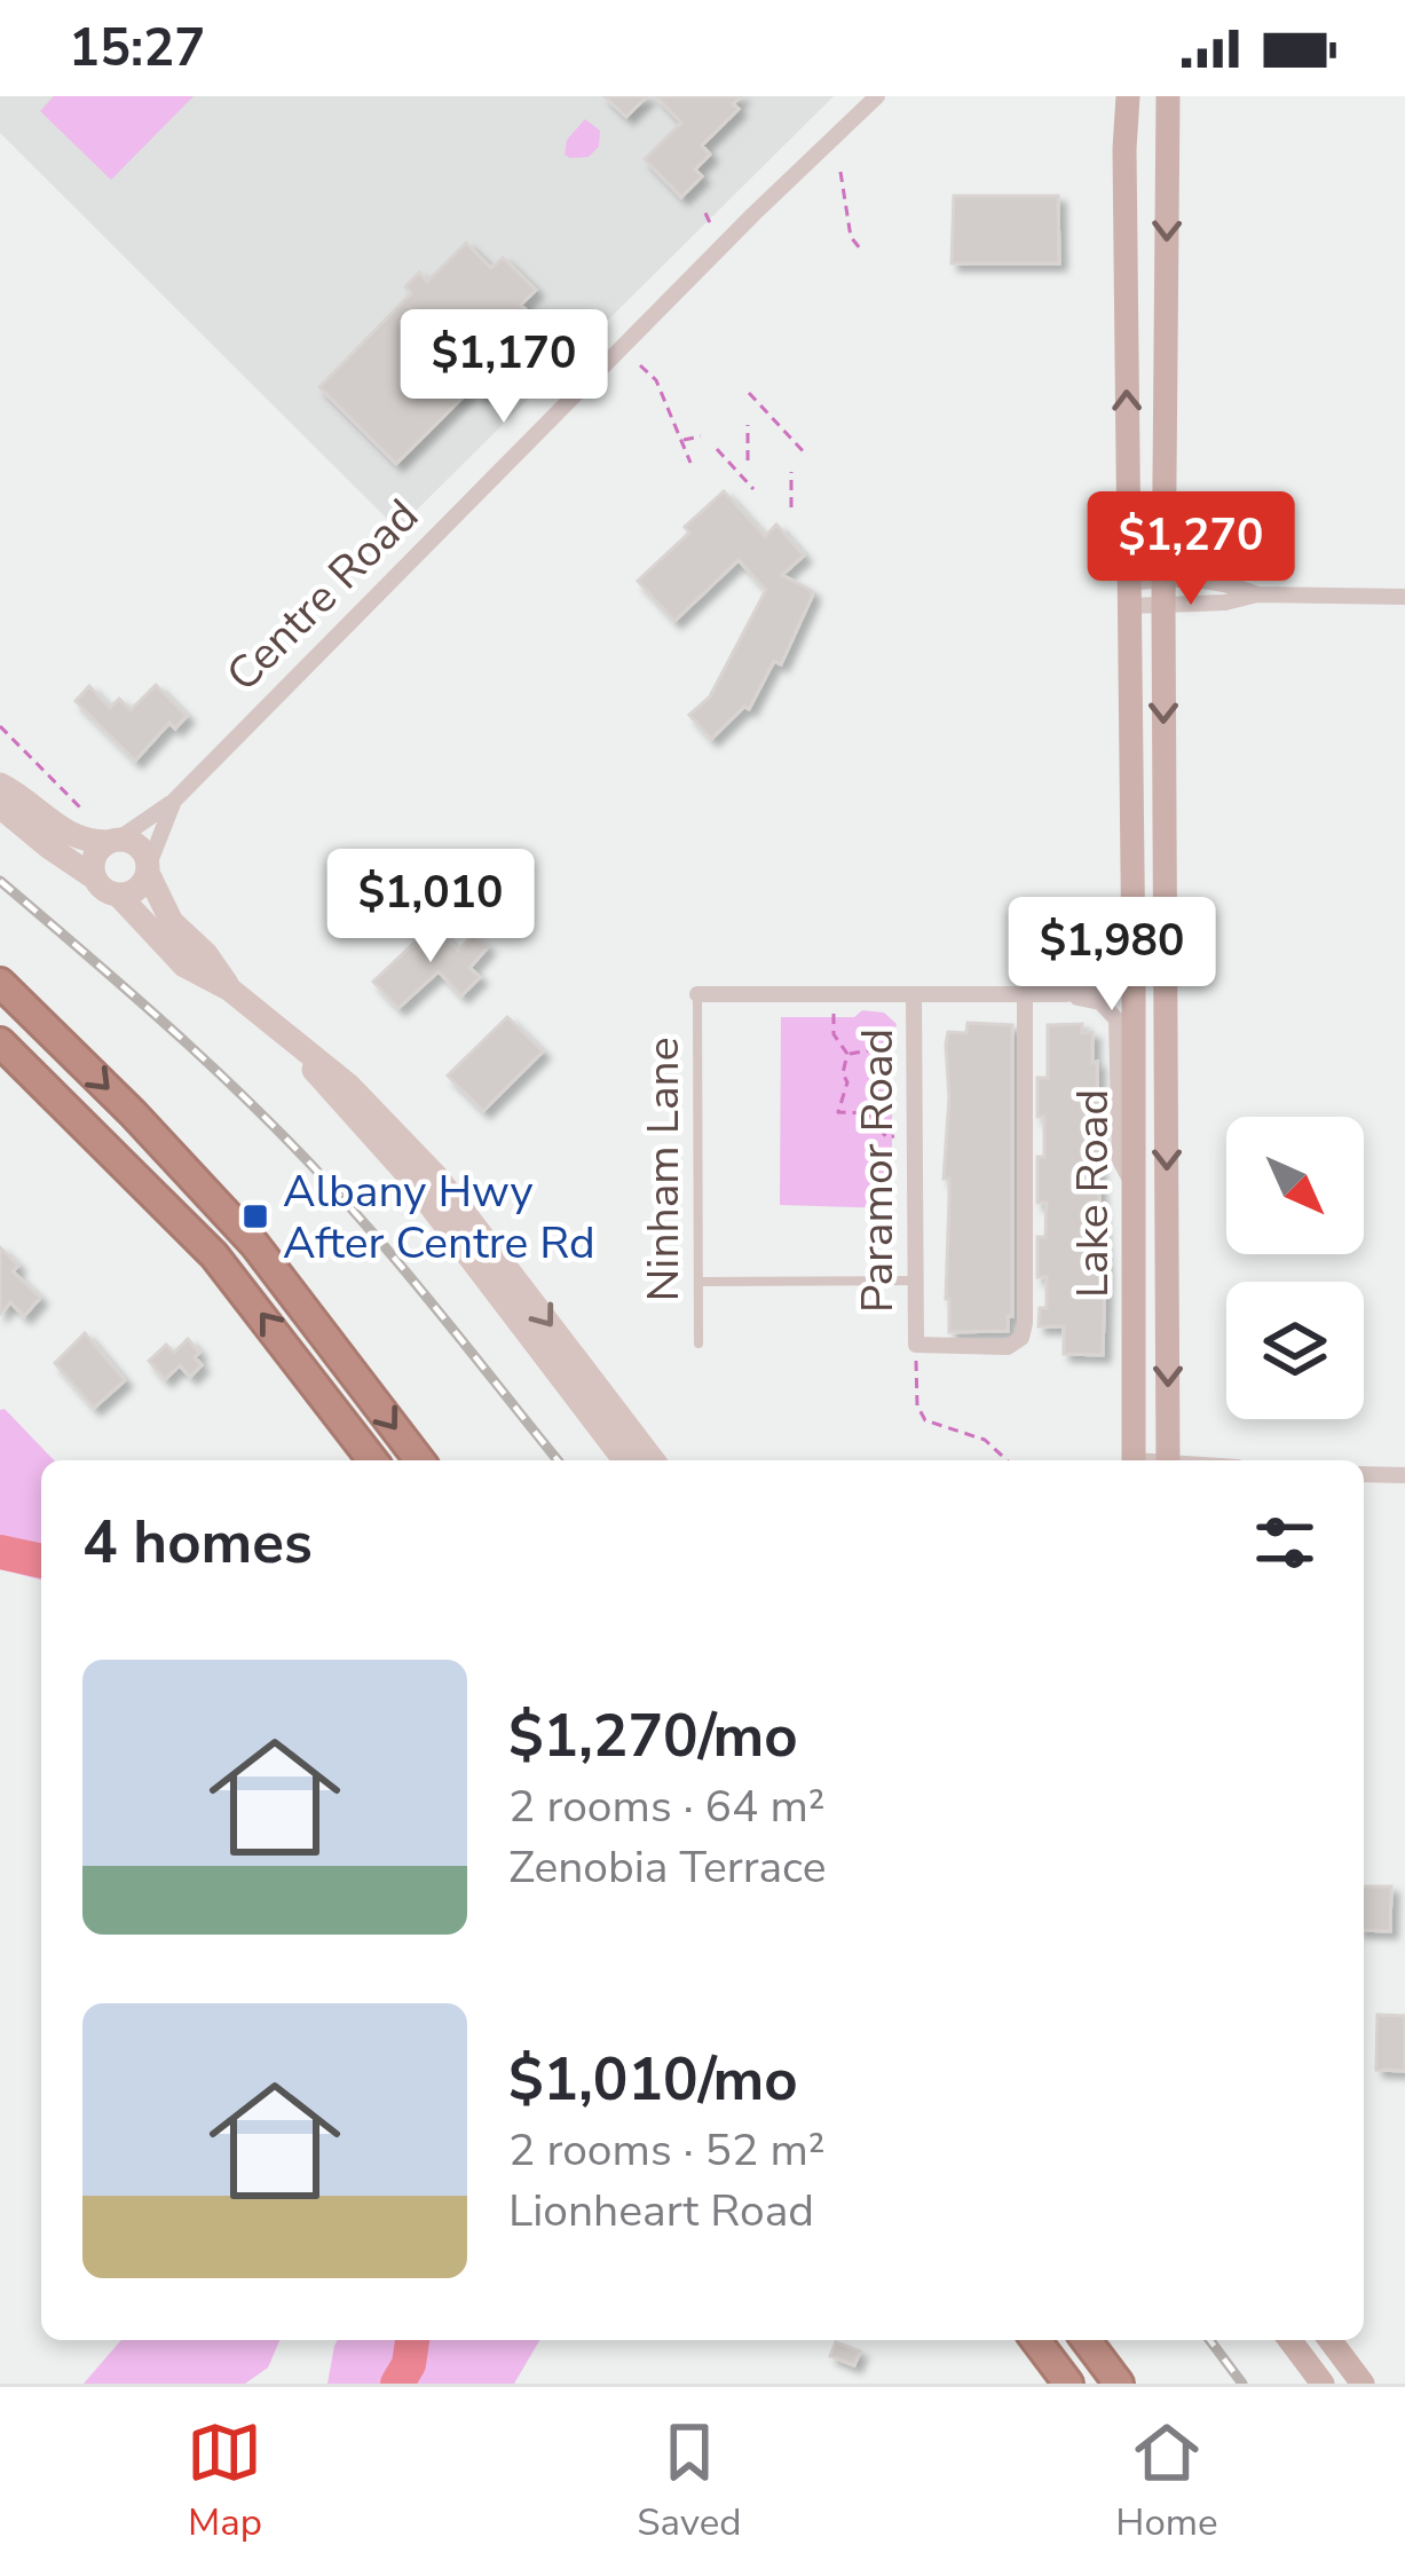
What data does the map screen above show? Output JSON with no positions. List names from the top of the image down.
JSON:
{
  "streets": {
    "main road": ["Lake Road"],
    "street": ["Centre Road", "Paramor Road"],
    "lane": ["Ninham Lane"]
  },
  "places": {
    "transit": ["Albany Hwy After Centre Rd"]
  },
  "north": "bottom right",
  "page": {
    "status": "15:27",
    "price": [
      "$1,170",
      "$1,270",
      "$1,010",
      "$1,980"
    ],
    "heading": "4 homes",
    "list": [
      {
        "name": "$1,270/mo",
        "note": "2 rooms · 64 m² · Zenobia Terrace"
      },
      {
        "name": "$1,010/mo",
        "note": "2 rooms · 52 m² · Lionheart Road"
      }
    ],
    "tabs": ["Map", "Saved", "Home"]
  }
}
